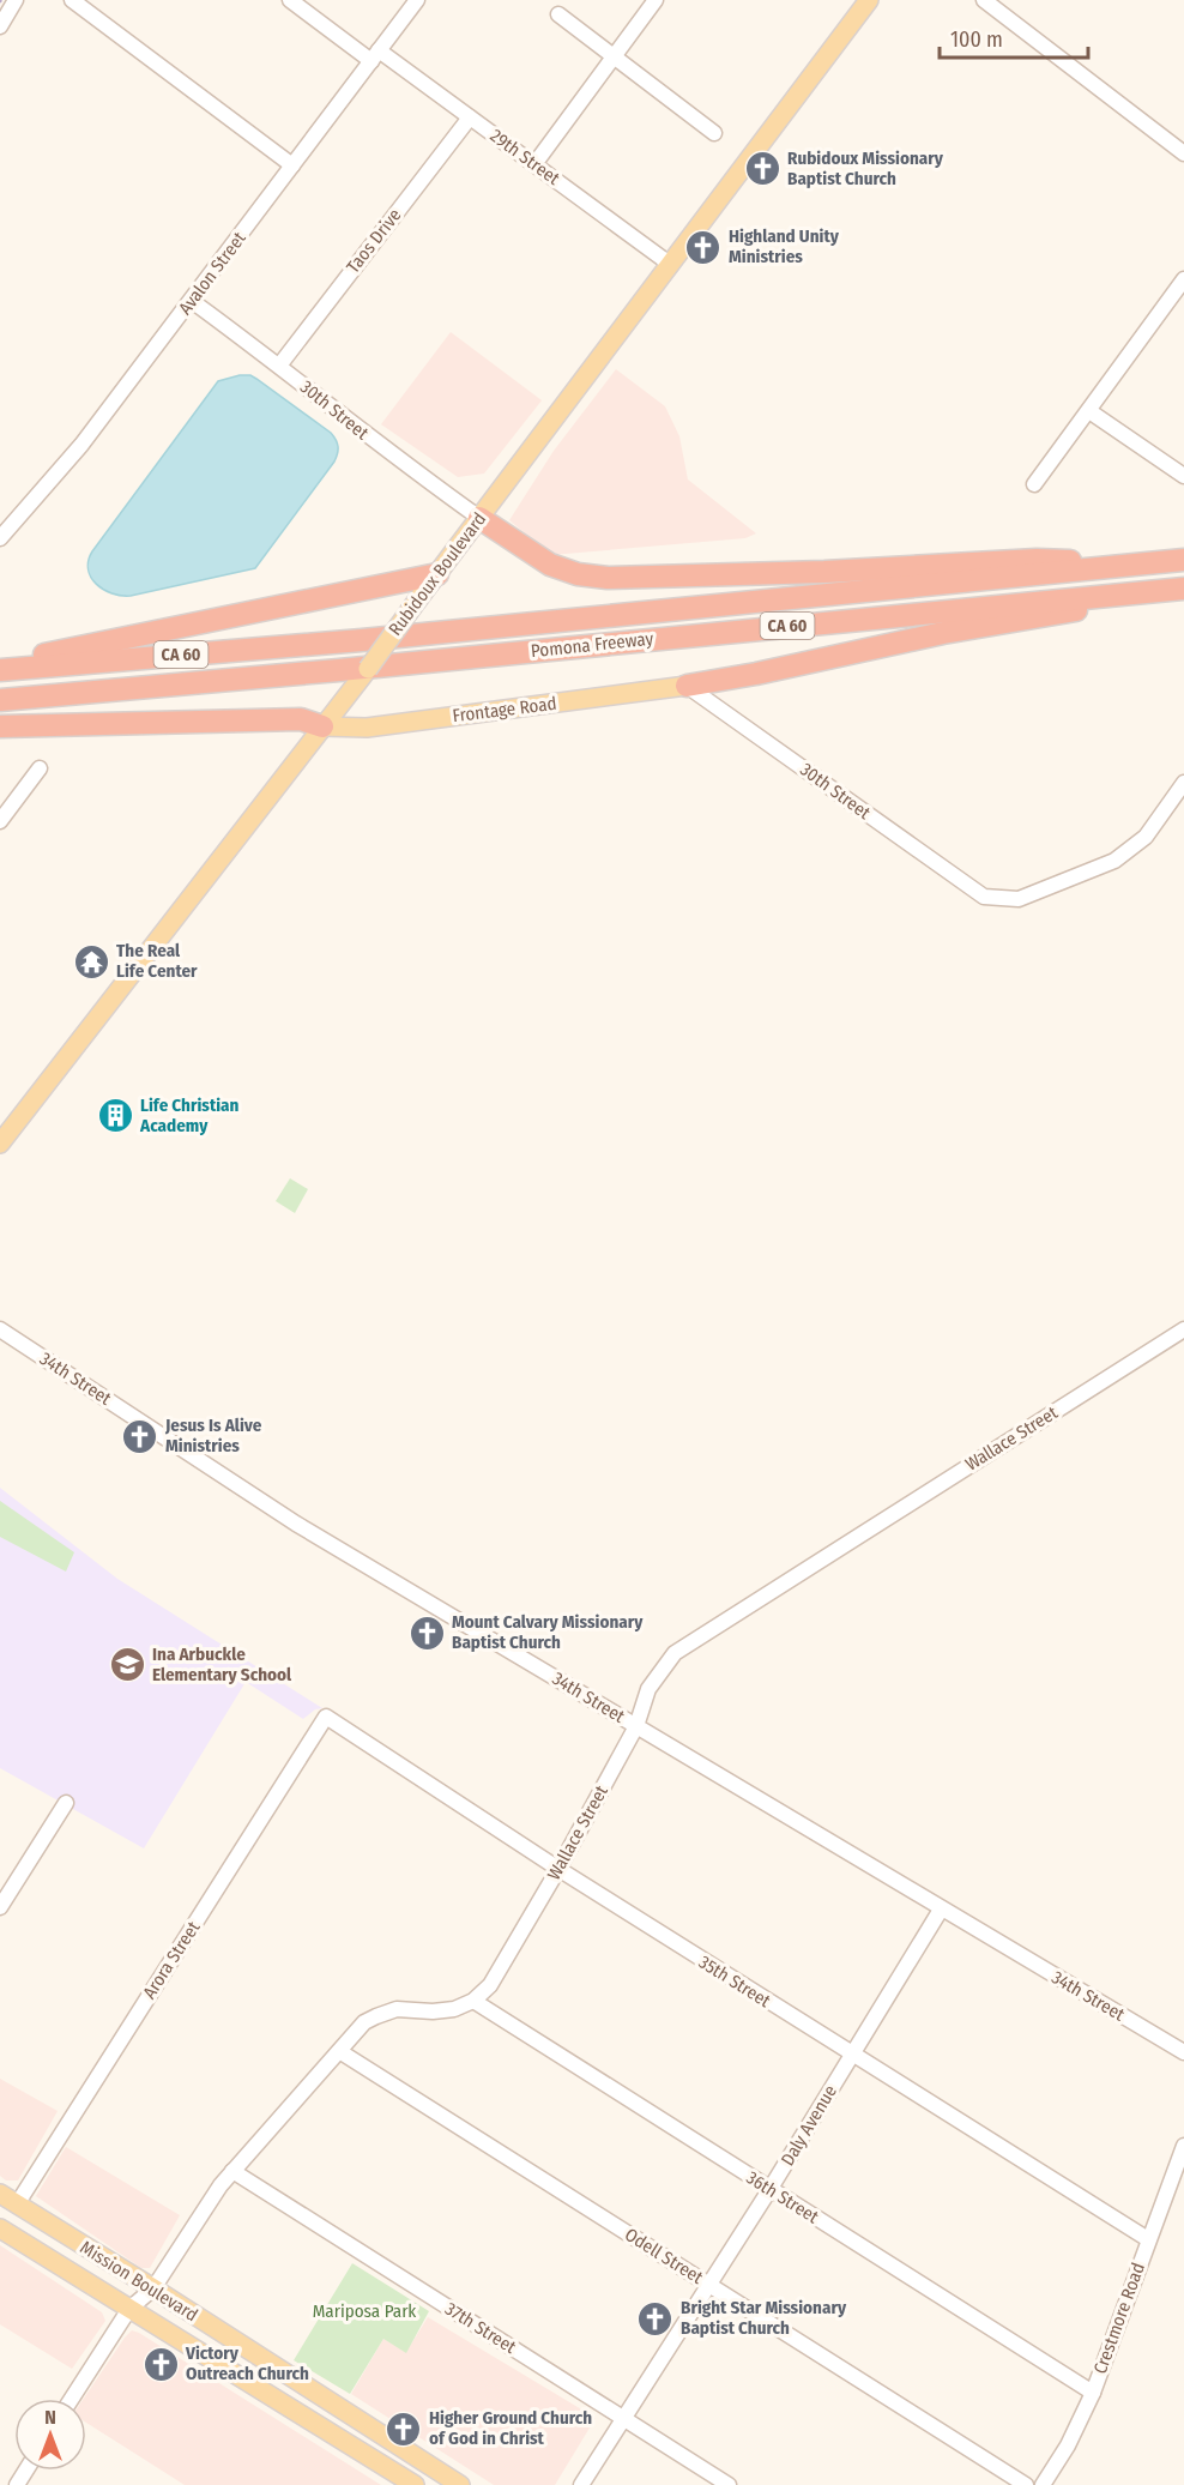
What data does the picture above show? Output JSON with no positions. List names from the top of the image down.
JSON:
{
  "streets": {
    "highway": ["CA 60", "Pomona Freeway"],
    "main road": ["Rubidoux Boulevard", "Frontage Road", "Mission Boulevard"],
    "street": [
      "29th Street",
      "Taos Drive",
      "Avalon Street",
      "30th Street",
      "34th Street",
      "Wallace Street",
      "Arora Street",
      "35th Street",
      "Daly Avenue",
      "36th Street",
      "Odell Street",
      "Crestmore Road",
      "37th Street"
    ]
  },
  "crossings": [
    ["29th Street", "Taos Drive"],
    ["29th Street", "Avalon Street"],
    ["29th Street", "Rubidoux Boulevard"],
    ["Taos Drive", "30th Street"],
    ["Avalon Street", "30th Street"],
    ["30th Street", "Rubidoux Boulevard"],
    ["30th Street", "Frontage Road"],
    ["Rubidoux Boulevard", "Frontage Road"],
    ["34th Street", "Wallace Street"],
    ["34th Street", "Daly Avenue"],
    ["Wallace Street", "35th Street"],
    ["Wallace Street", "36th Street"],
    ["Arora Street", "35th Street"],
    ["Arora Street", "Mission Boulevard"],
    ["35th Street", "Daly Avenue"],
    ["35th Street", "Crestmore Road"],
    ["Daly Avenue", "36th Street"],
    ["Daly Avenue", "Odell Street"],
    ["Daly Avenue", "37th Street"],
    ["36th Street", "Crestmore Road"]
  ],
  "parks": ["Mariposa Park"],
  "places": {
    "church": [
      "Rubidoux Missionary Baptist Church",
      "Highland Unity Ministries",
      "Jesus Is Alive Ministries",
      "Mount Calvary Missionary Baptist Church",
      "Bright Star Missionary Baptist Church",
      "Victory Outreach Church",
      "Higher Ground Church of God in Christ"
    ],
    "temple": ["The Real Life Center"],
    "building": ["Life Christian Academy"],
    "school or university": ["Ina Arbuckle Elementary School"]
  },
  "scale_bar": "100 m",
  "north": "top"
}
